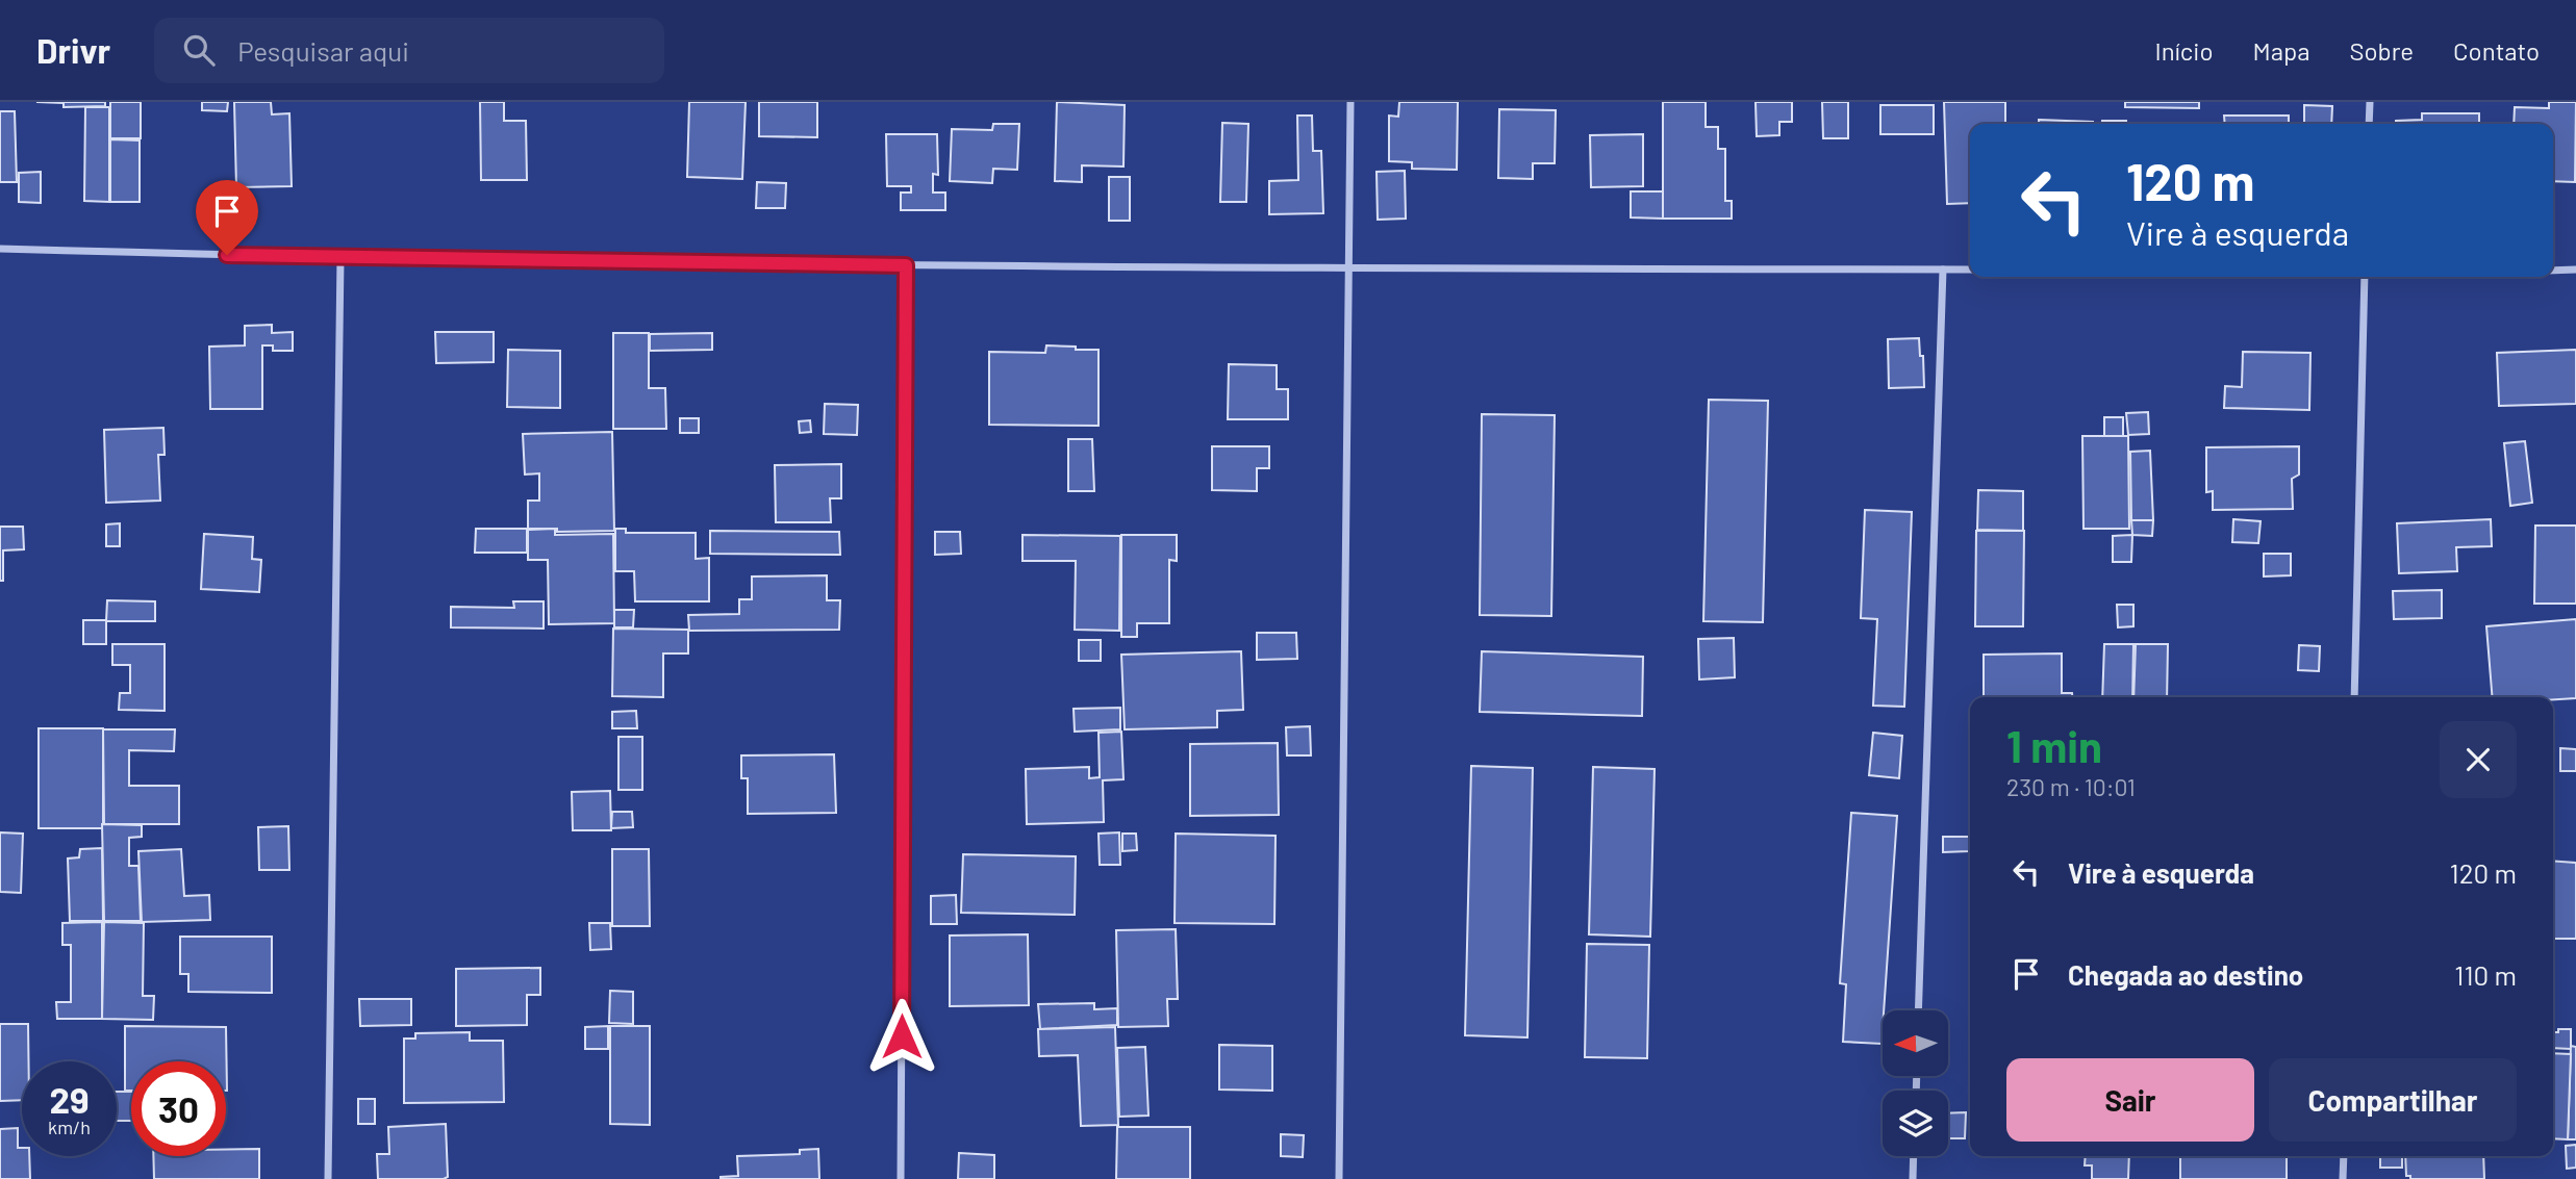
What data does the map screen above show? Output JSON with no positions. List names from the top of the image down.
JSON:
{
  "north": "left",
  "page": {
    "header": "Drivr",
    "search": "Pesquisar aqui",
    "nav": [
      "Início",
      "Mapa",
      "Sobre",
      "Contato"
    ],
    "turn": ["120 m", "Vire à esquerda"],
    "heading": ["1 min", "230 m · 10:01"],
    "list": [
      {
        "name": "Vire à esquerda",
        "value": "120 m"
      },
      {
        "name": "Chegada ao destino",
        "value": "110 m"
      }
    ],
    "buttons": ["Sair", "Compartilhar"],
    "speed": "29 km/h",
    "limit": "30"
  }
}
